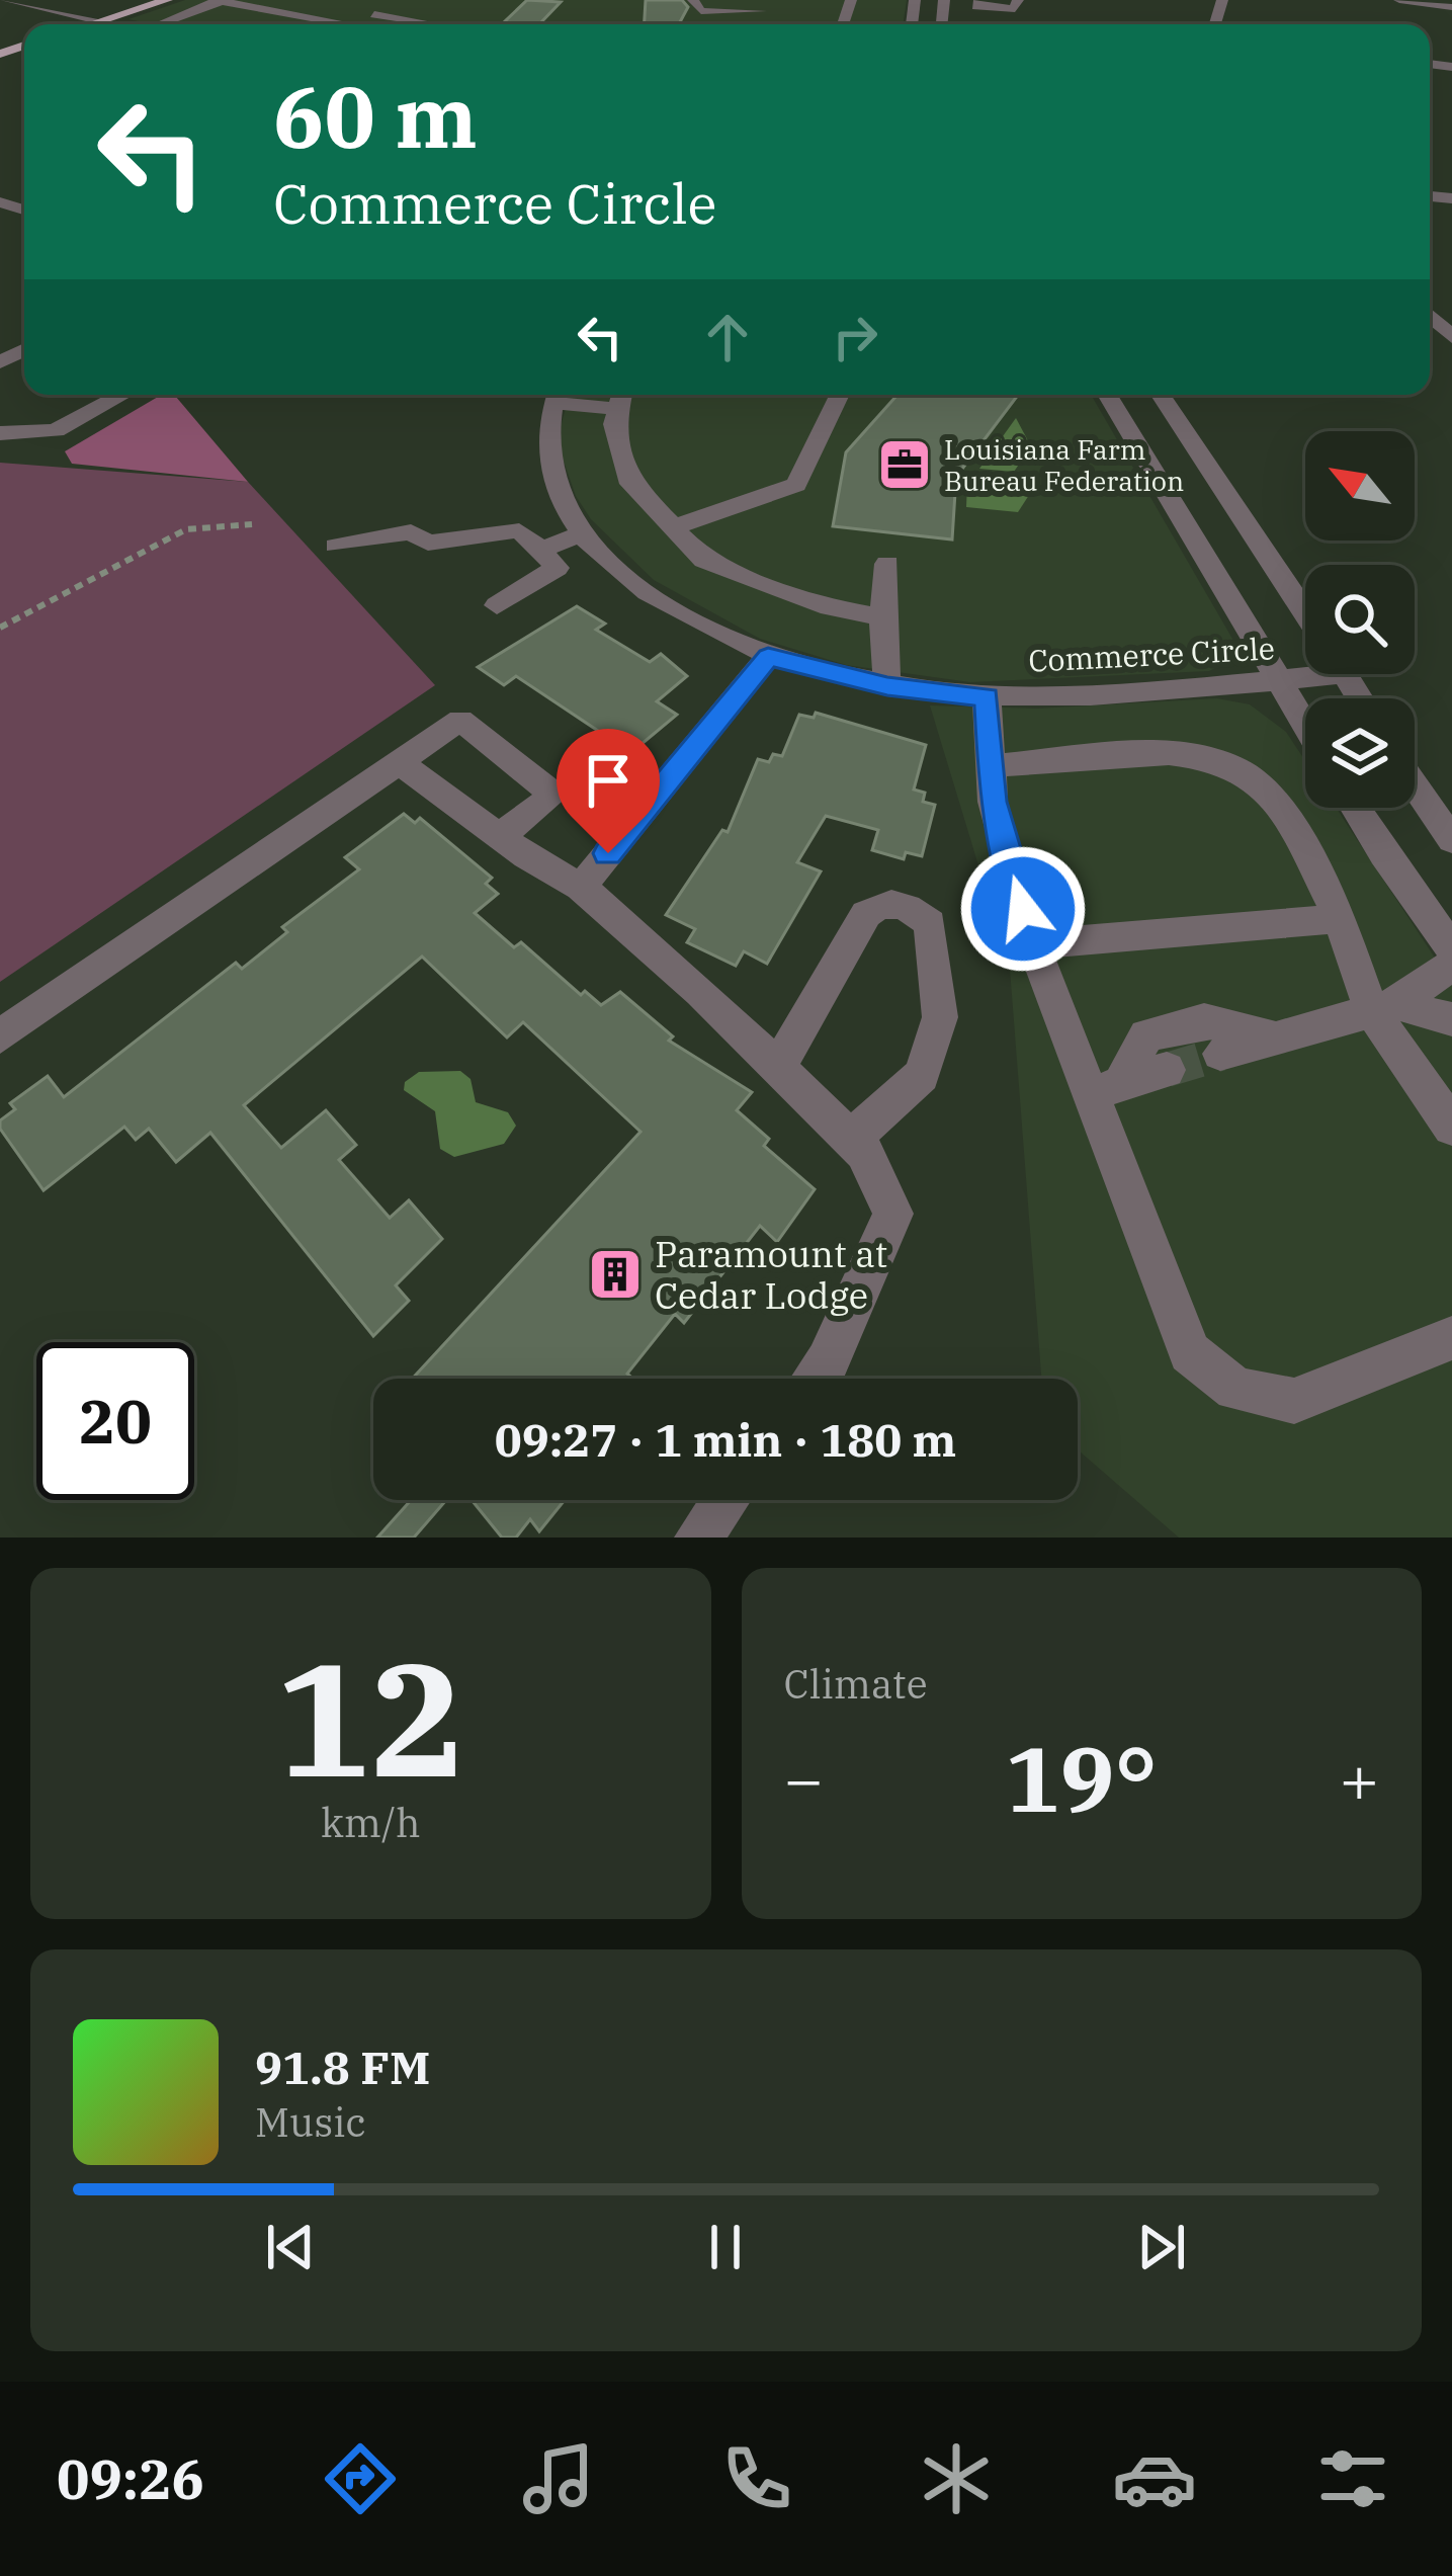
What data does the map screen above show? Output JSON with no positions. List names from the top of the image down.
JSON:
{
  "streets": {
    "street": ["Commerce Circle"]
  },
  "places": {
    "office": ["Louisiana Farm Bureau Federation"],
    "building": ["Paramount at Cedar Lodge"]
  },
  "north": "top left",
  "page": {
    "turn": ["60 m", "Commerce Circle"],
    "limit": "20",
    "trip": "09:27 · 1 min · 180 m",
    "tile": [
      ["12", "km/h"],
      "Climate"
    ],
    "heat": ["−", "19°", "+"],
    "song": ["91.8 FM", "Music"],
    "tabs": "09:26"
  }
}
